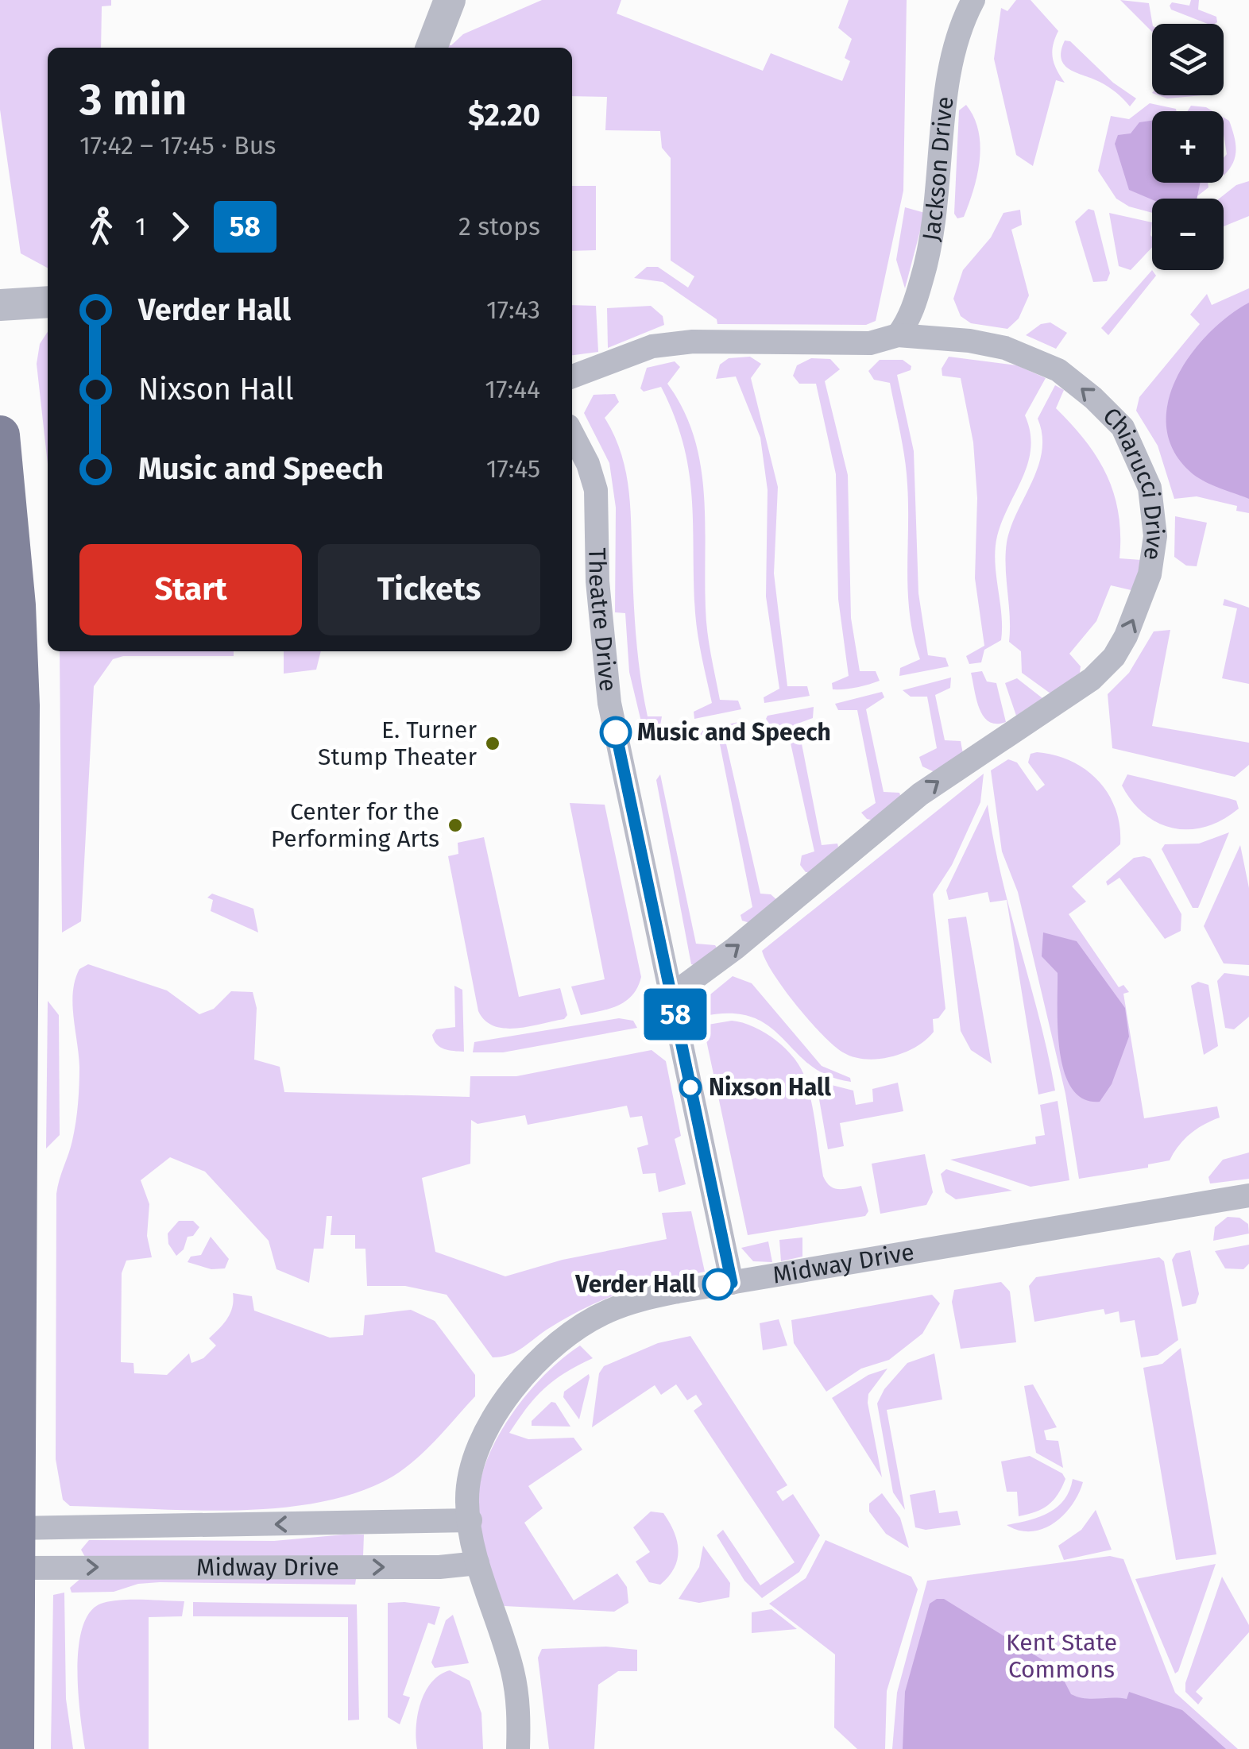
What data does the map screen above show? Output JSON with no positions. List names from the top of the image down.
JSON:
{
  "streets": {
    "street": [
      "Jackson Drive",
      "Chiarucci Drive",
      "Theatre Drive",
      "Midway Drive"
    ]
  },
  "crossings": [
    ["Jackson Drive", "Chiarucci Drive"],
    ["Chiarucci Drive", "Theatre Drive"],
    ["Theatre Drive", "Midway Drive"]
  ],
  "parks": ["Kent State Commons"],
  "places": [
    "Music and Speech",
    "E. Turner Stump Theater",
    "Center for the Performing Arts",
    "Nixson Hall",
    "Verder Hall"
  ],
  "lines": ["bus line 58"],
  "page": {
    "on_map": "58",
    "map_buttons": ["+", "−"],
    "heading": ["3 min", "17:42 – 17:45 · Bus", "$2.20"],
    "legs": ["1", "58", "2 stops"],
    "list": [
      {
        "name": "Verder Hall",
        "value": "17:43"
      },
      {
        "name": "Nixson Hall",
        "value": "17:44"
      },
      {
        "name": "Music and Speech",
        "value": "17:45"
      }
    ],
    "buttons": ["Start", "Tickets"]
  }
}
